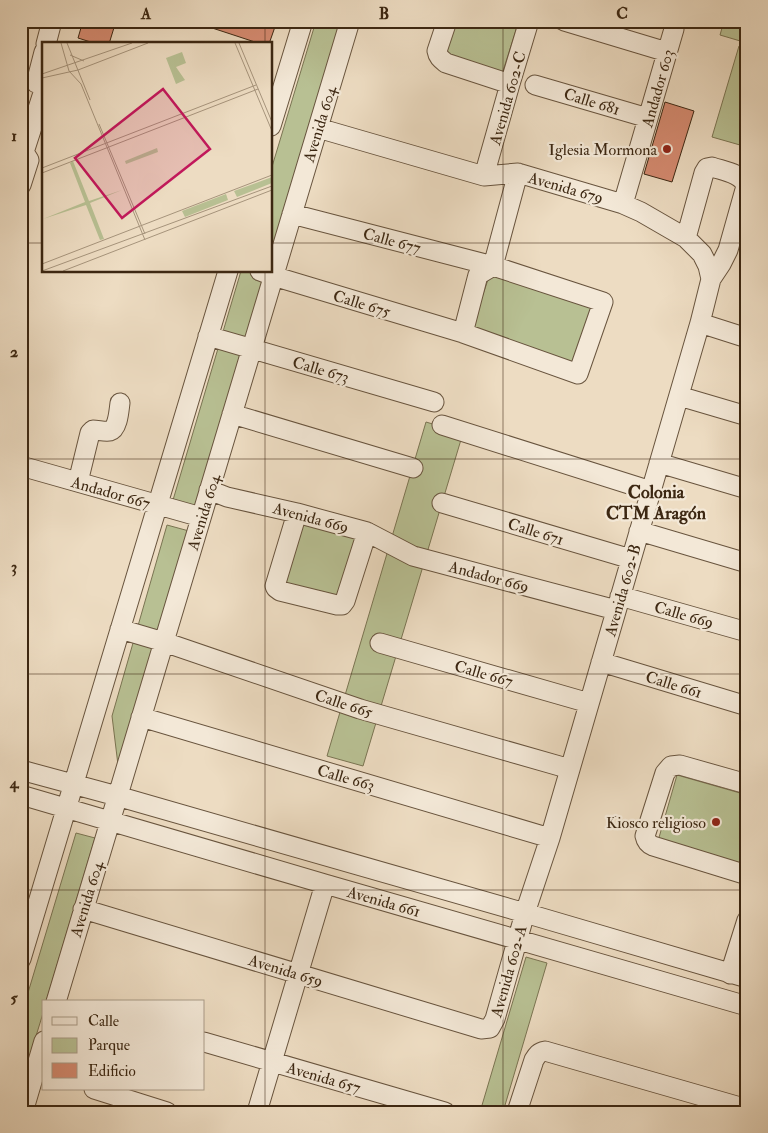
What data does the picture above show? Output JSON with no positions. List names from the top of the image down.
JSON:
{
  "streets": {
    "street": [
      "Andador 603",
      "Avenida 602-C",
      "Calle 681",
      "Avenida 604",
      "Avenida 679",
      "Calle 677",
      "Calle 675",
      "Calle 673",
      "Andador 667",
      "Avenida 669",
      "Calle 671",
      "Andador 669",
      "Avenida 602-B",
      "Calle 669",
      "Calle 667",
      "Calle 661",
      "Calle 665",
      "Calle 663",
      "Avenida 661",
      "Avenida 659",
      "Avenida 602-A",
      "Avenida 657"
    ]
  },
  "crossings": [
    ["Andador 603", "Calle 681"],
    ["Andador 603", "Avenida 679"],
    ["Avenida 602-C", "Avenida 679"],
    ["Avenida 604", "Avenida 679"],
    ["Avenida 604", "Calle 677"],
    ["Avenida 604", "Calle 675"],
    ["Avenida 604", "Calle 673"],
    ["Avenida 604", "Andador 667"],
    ["Avenida 604", "Avenida 669"],
    ["Avenida 604", "Calle 665"],
    ["Avenida 604", "Calle 663"],
    ["Avenida 604", "Avenida 661"],
    ["Avenida 604", "Avenida 659"],
    ["Avenida 679", "Avenida 602-B"],
    ["Calle 677", "Calle 675"],
    ["Avenida 669", "Andador 669"],
    ["Calle 671", "Avenida 602-B"],
    ["Andador 669", "Avenida 602-B"],
    ["Andador 669", "Calle 669"],
    ["Avenida 602-B", "Calle 669"],
    ["Avenida 602-B", "Calle 667"],
    ["Avenida 602-B", "Calle 661"],
    ["Avenida 602-B", "Calle 665"],
    ["Avenida 602-B", "Calle 663"],
    ["Avenida 602-B", "Avenida 661"],
    ["Avenida 602-B", "Avenida 602-A"],
    ["Avenida 661", "Avenida 602-A"],
    ["Avenida 659", "Avenida 602-A"]
  ],
  "districts": ["Colonia CTM Aragón"],
  "places": ["Iglesia Mormona", "Kiosco religioso"],
  "legend": ["Calle", "Parque", "Edificio"],
  "grid": {
    "columns": ["A", "B", "C"],
    "rows": [
      "1",
      "2",
      "3",
      "4",
      "5"
    ]
  }
}
